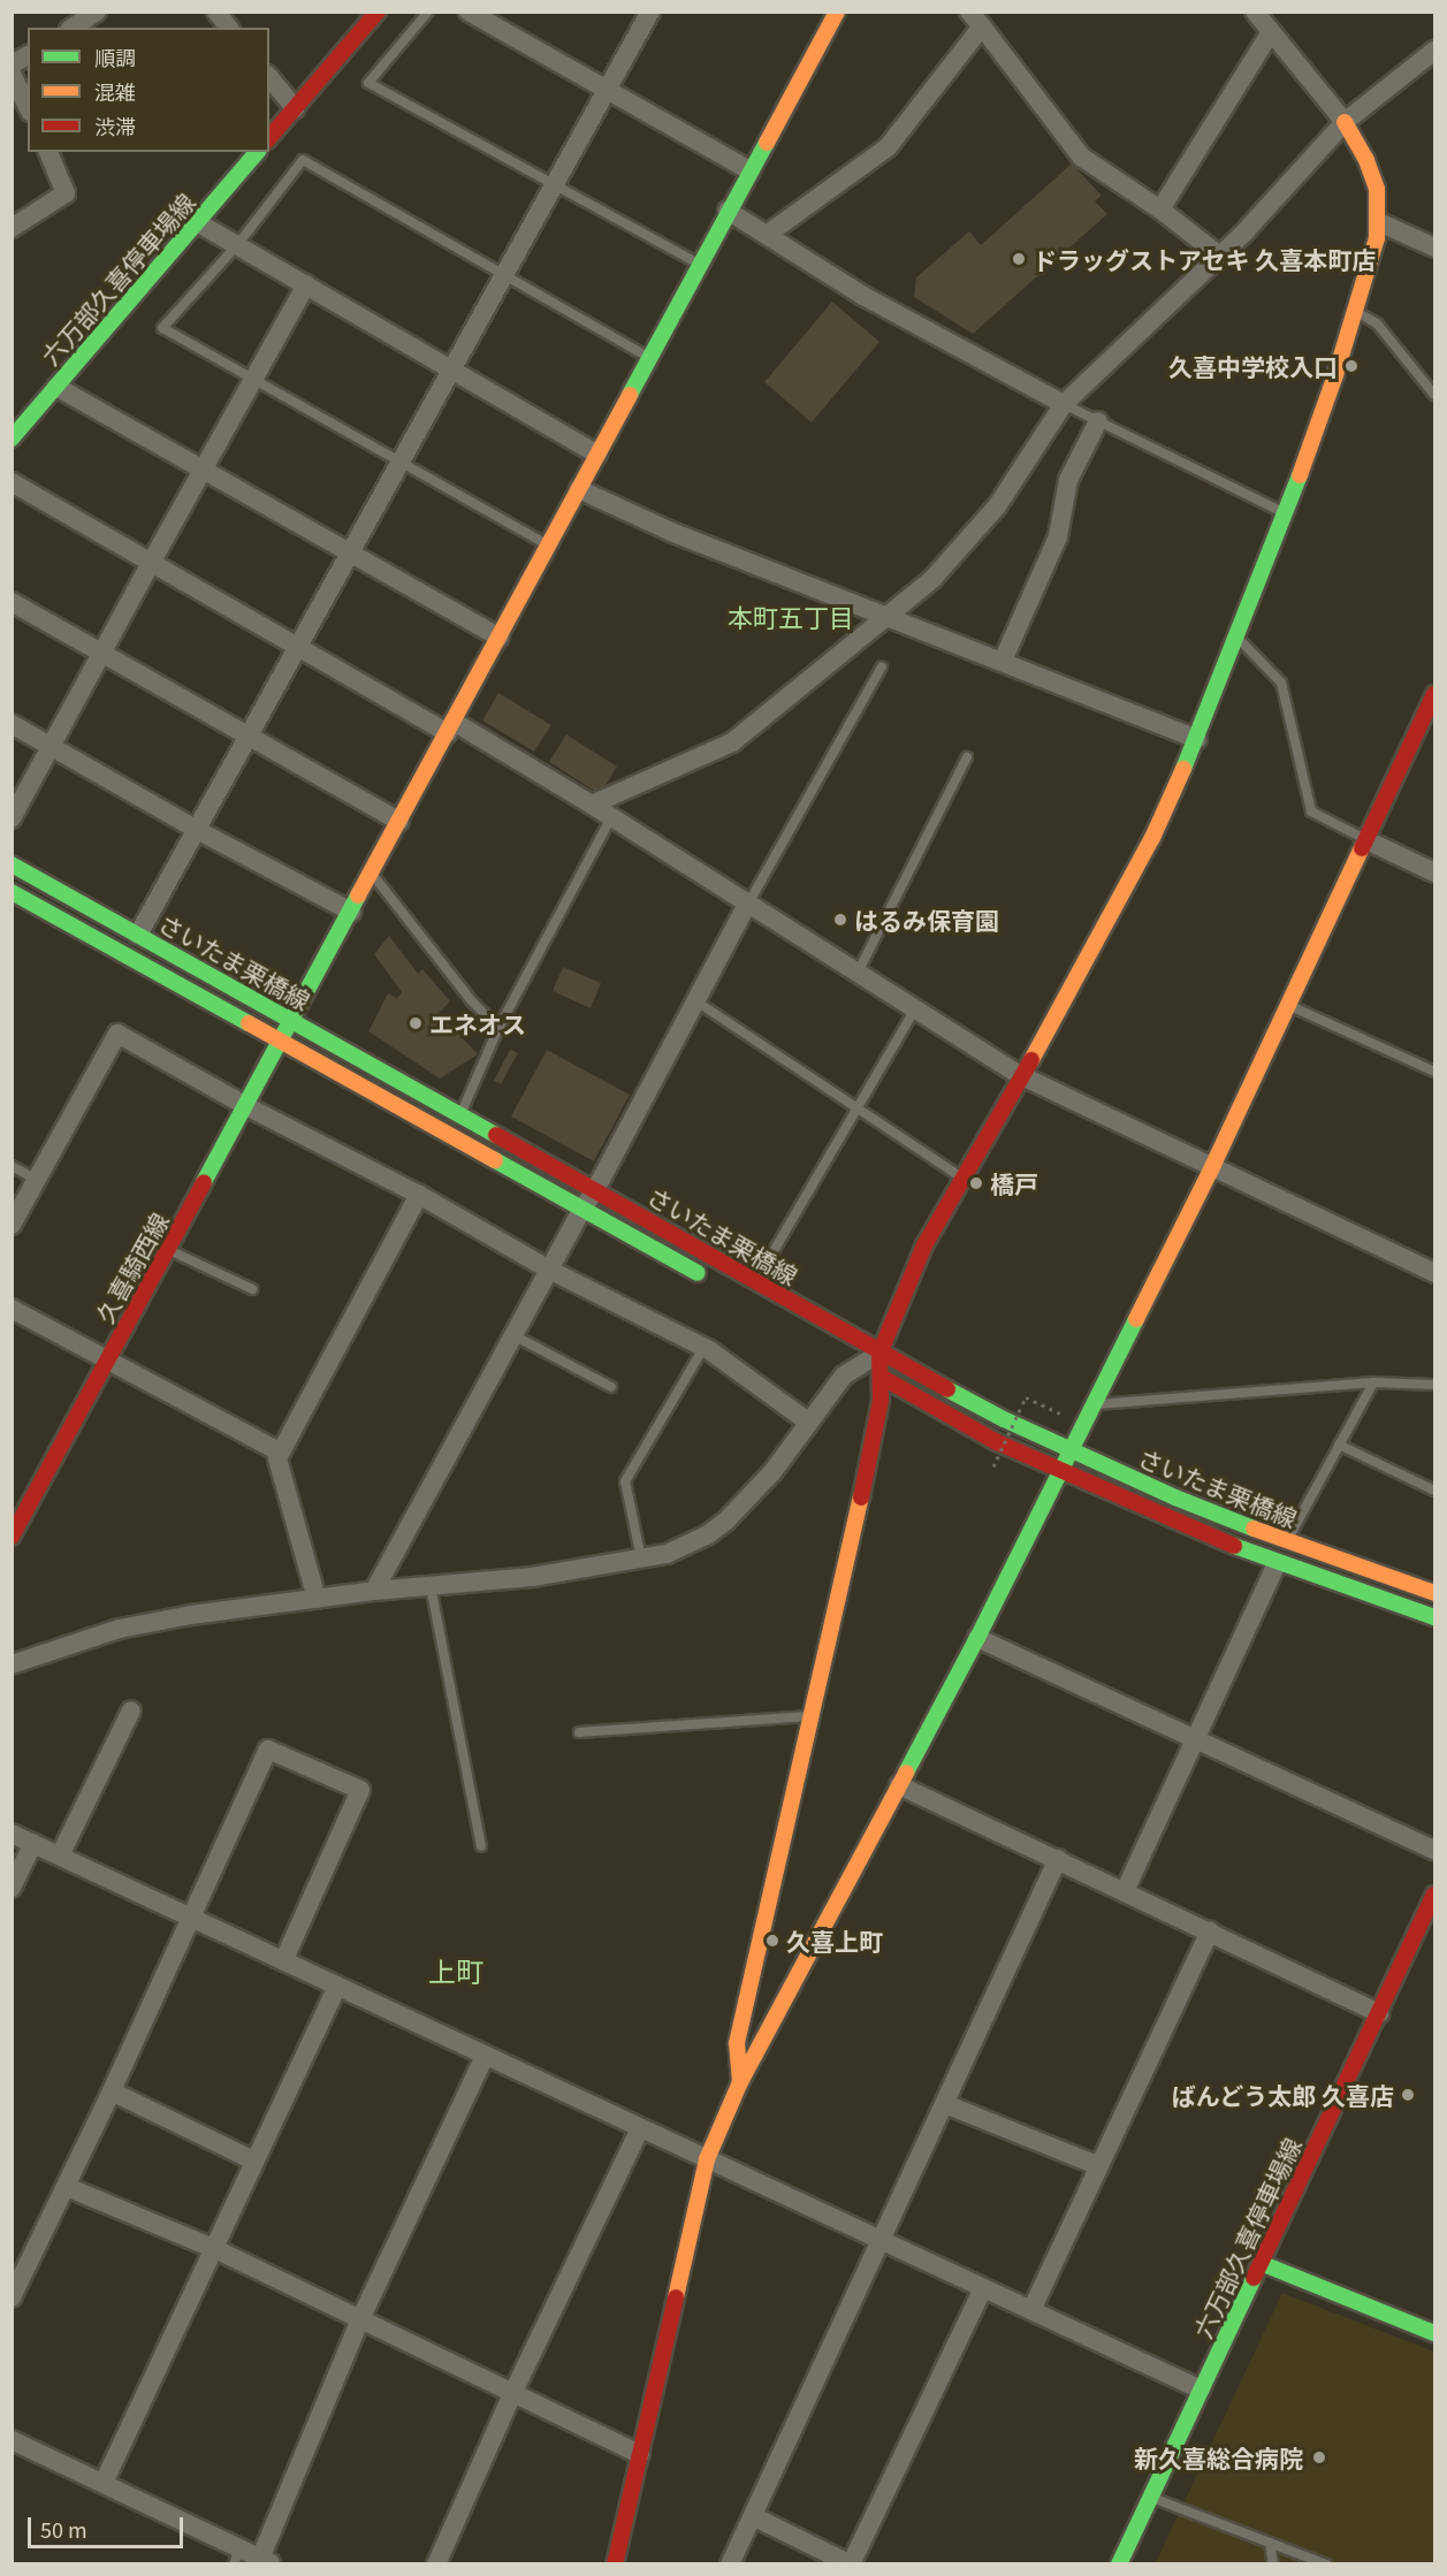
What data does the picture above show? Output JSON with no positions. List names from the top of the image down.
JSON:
{
  "streets": {
    "street": ["六万部久喜停車場線", "さいたま栗橋線", "久喜騎西線"]
  },
  "crossings": [
    ["さいたま栗橋線", "久喜騎西線"]
  ],
  "districts": ["本町五丁目", "上町"],
  "places": [
    "ドラッグストアセキ 久喜本町店",
    "久喜中学校入口",
    "はるみ保育園",
    "エネオス",
    "橋戸",
    "久喜上町",
    "ばんどう太郎 久喜店",
    "新久喜総合病院"
  ],
  "legend": ["順調", "混雑", "渋滞"],
  "scale_bar": "50 m"
}
